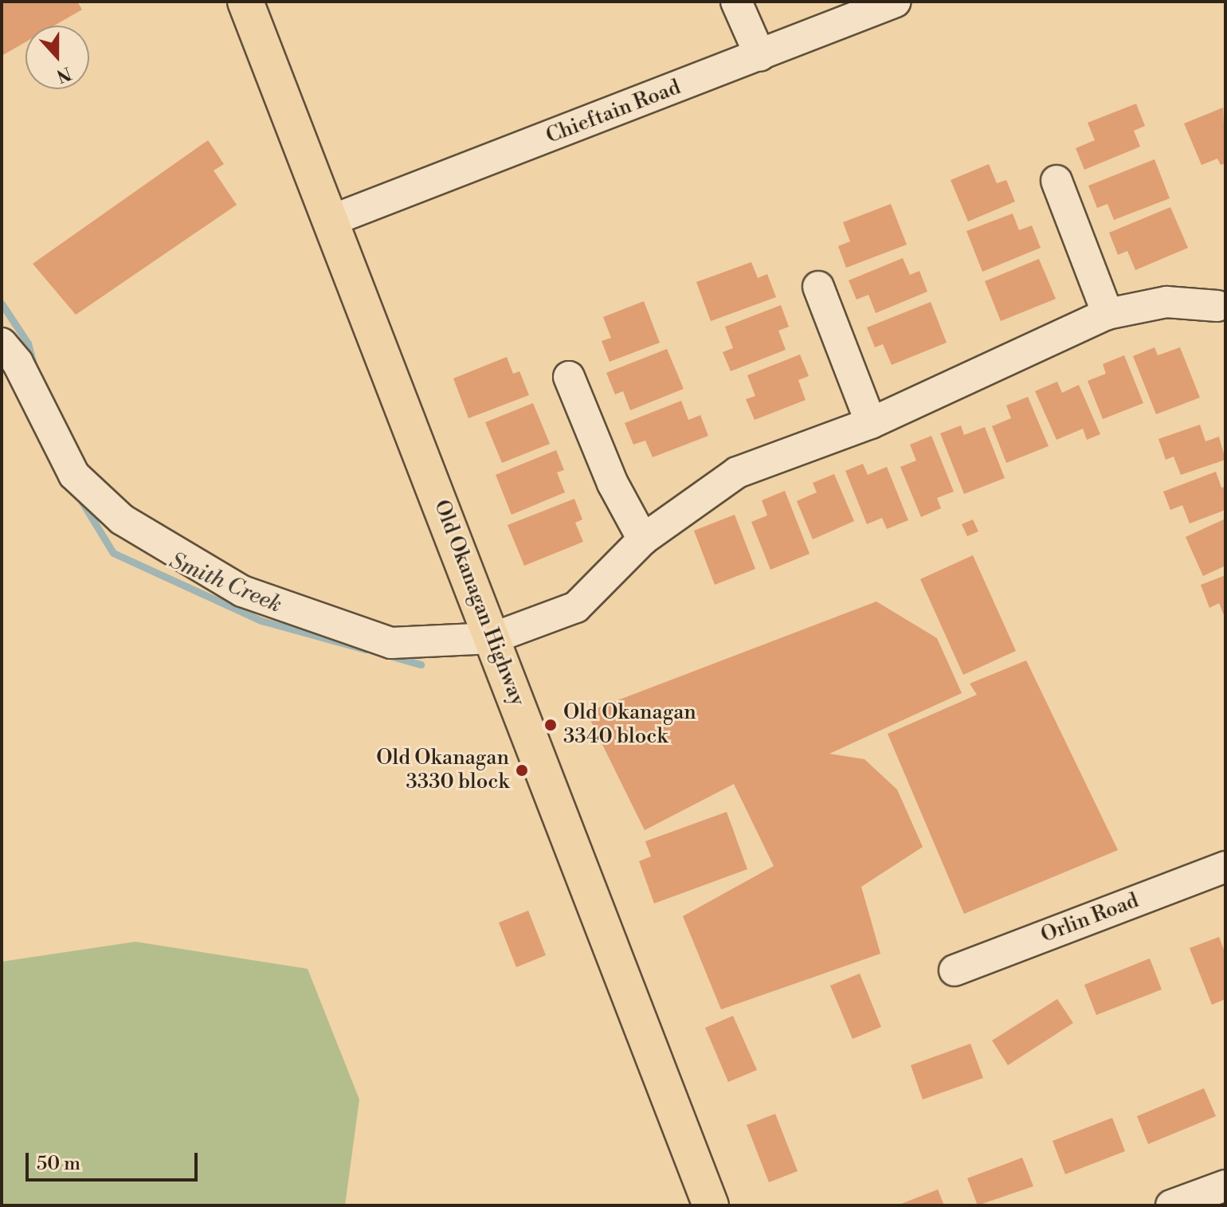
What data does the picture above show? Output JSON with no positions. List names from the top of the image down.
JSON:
{
  "streets": {
    "main road": ["Old Okanagan Highway"],
    "street": ["Chieftain Road", "Orlin Road"]
  },
  "crossings": [
    ["Chieftain Road", "Old Okanagan Highway"]
  ],
  "water": ["Smith Creek"],
  "places": ["Old Okanagan 3340 block", "Old Okanagan 3330 block"],
  "scale_bar": "50 m",
  "north": "bottom"
}
